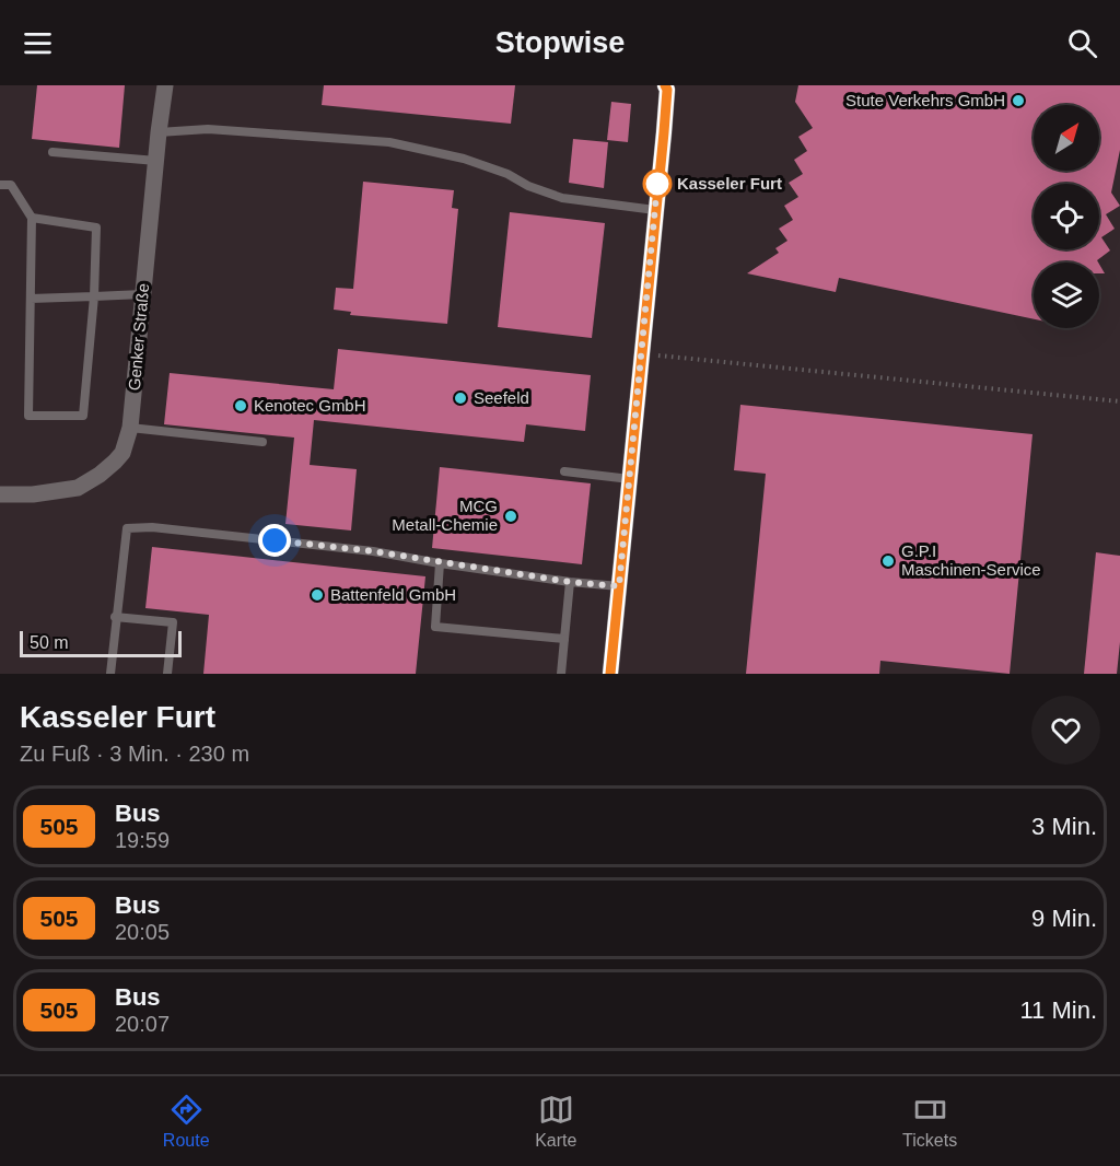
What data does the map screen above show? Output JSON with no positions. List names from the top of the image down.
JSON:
{
  "streets": {
    "street": ["Genker Straße"]
  },
  "places": [
    "Stute Verkehrs GmbH",
    "Kasseler Furt",
    "Seefeld",
    "Kenotec GmbH",
    "MCG Metall-Chemie",
    "G.P.I Maschinen-Service",
    "Battenfeld GmbH"
  ],
  "lines": ["bus line 505"],
  "scale_bar": "50 m",
  "north": "top right",
  "page": {
    "header": "Stopwise",
    "scale": "50 m",
    "heading": ["Kasseler Furt", "Zu Fuß · 3 Min. · 230 m"],
    "list": [
      {
        "mark": "505",
        "name": "Bus",
        "note": "19:59",
        "value": "3 Min."
      },
      {
        "mark": "505",
        "name": "Bus",
        "note": "20:05",
        "value": "9 Min."
      },
      {
        "mark": "505",
        "name": "Bus",
        "note": "20:07",
        "value": "11 Min."
      }
    ],
    "tabs": ["Route", "Karte", "Tickets"]
  }
}
